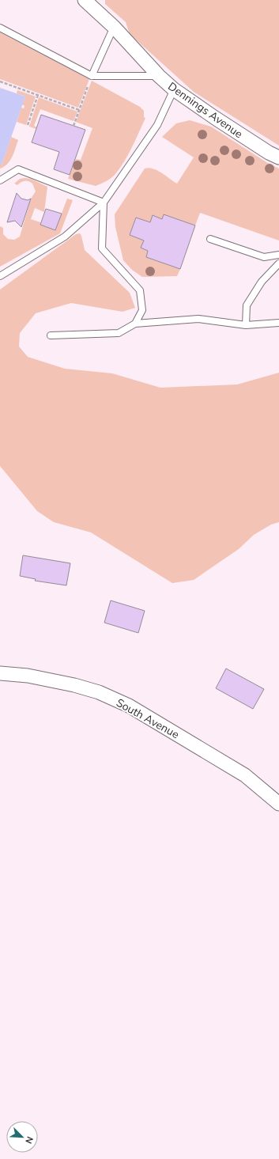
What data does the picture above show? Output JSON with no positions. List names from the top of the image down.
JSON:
{
  "streets": {
    "street": ["Dennings Avenue", "South Avenue"]
  },
  "north": "bottom right"
}
